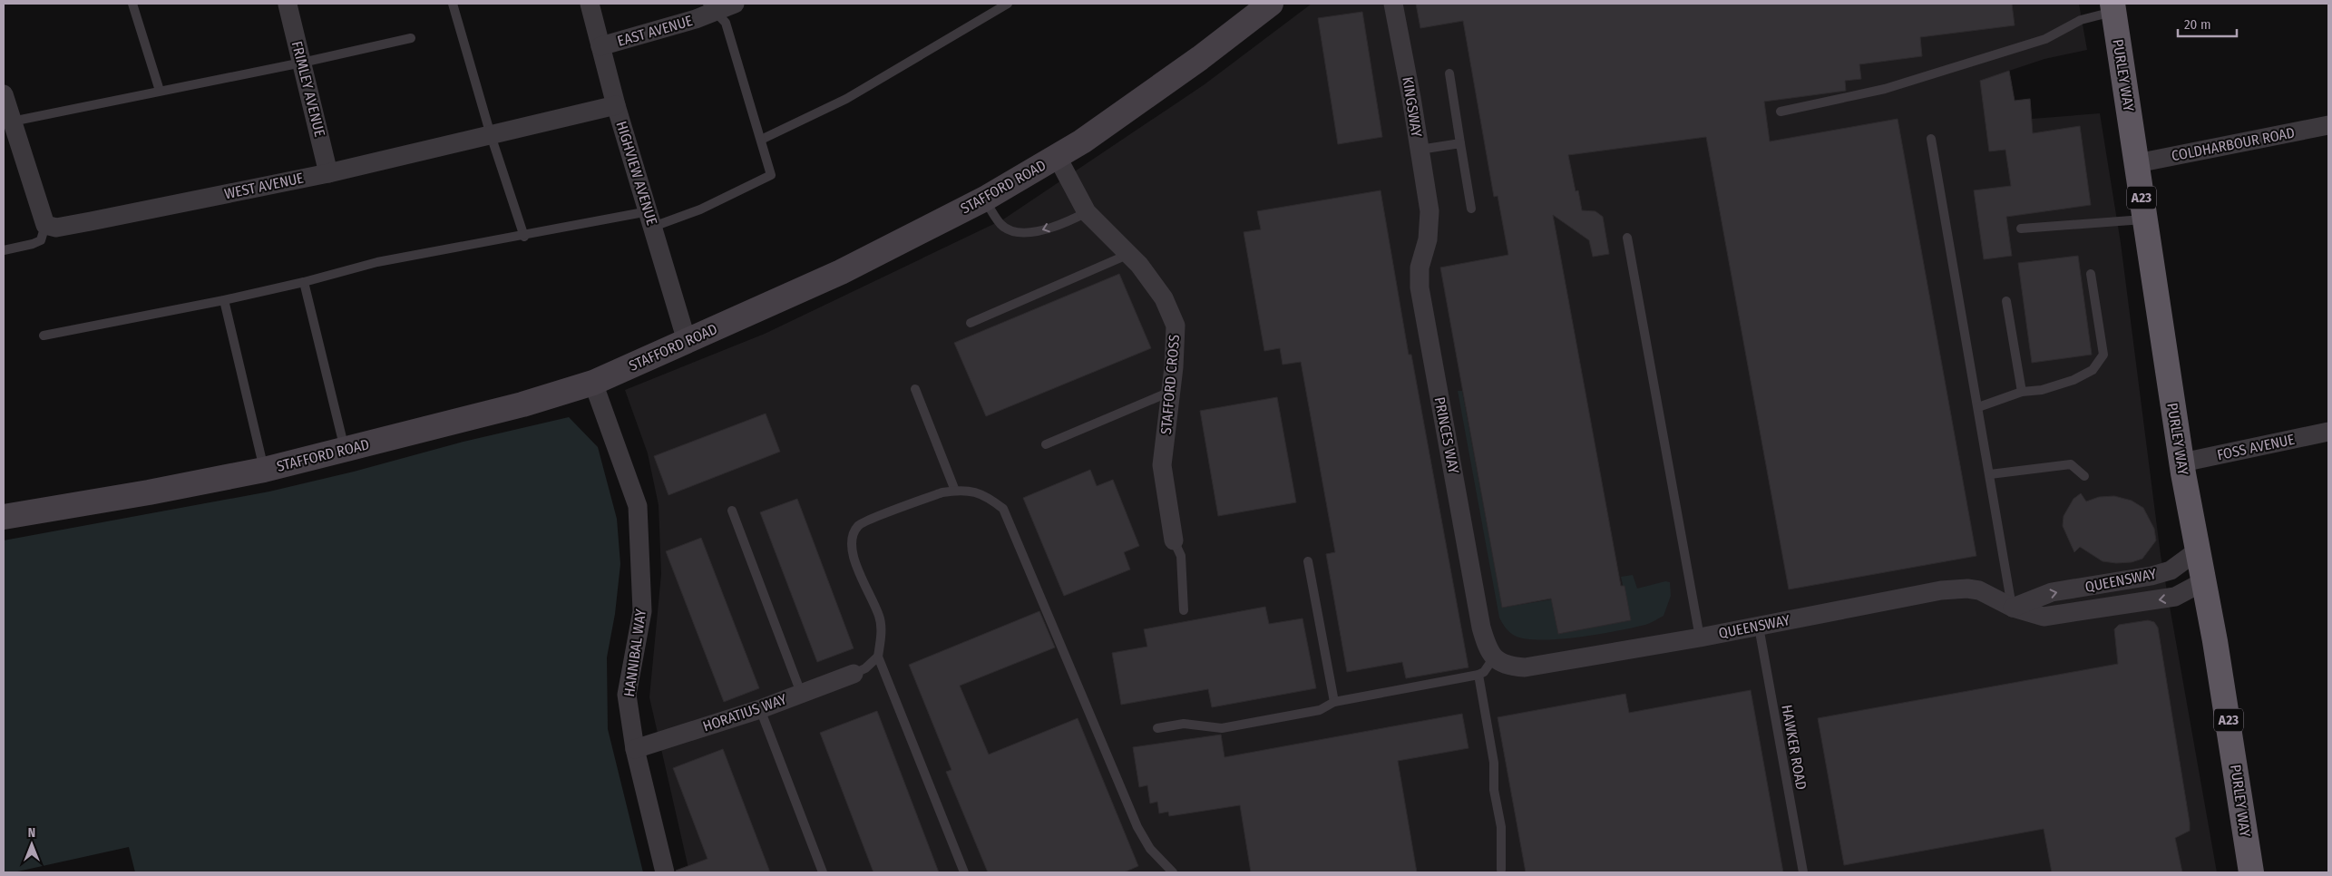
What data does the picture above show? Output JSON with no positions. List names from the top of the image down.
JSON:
{
  "streets": {
    "highway": ["PURLEY WAY", "A23"],
    "main road": ["STAFFORD ROAD"],
    "street": [
      "EAST AVENUE",
      "FRIMLEY AVENUE",
      "KINGSWAY",
      "COLDHARBOUR ROAD",
      "HIGHVIEW AVENUE",
      "WEST AVENUE",
      "STAFFORD CROSS",
      "PRINCES WAY",
      "FOSS AVENUE",
      "QUEENSWAY",
      "HANNIBAL WAY",
      "HORATIUS WAY"
    ],
    "lane": ["HAWKER ROAD"]
  },
  "crossings": [
    ["EAST AVENUE", "HIGHVIEW AVENUE"],
    ["PURLEY WAY", "COLDHARBOUR ROAD"],
    ["PURLEY WAY", "FOSS AVENUE"],
    ["PURLEY WAY", "QUEENSWAY"],
    ["FRIMLEY AVENUE", "WEST AVENUE"],
    ["KINGSWAY", "PRINCES WAY"],
    ["HIGHVIEW AVENUE", "WEST AVENUE"],
    ["HIGHVIEW AVENUE", "STAFFORD ROAD"],
    ["STAFFORD ROAD", "STAFFORD CROSS"],
    ["STAFFORD ROAD", "HANNIBAL WAY"],
    ["PRINCES WAY", "QUEENSWAY"],
    ["QUEENSWAY", "HAWKER ROAD"],
    ["HANNIBAL WAY", "HORATIUS WAY"]
  ],
  "scale_bar": "20 m",
  "north": "top"
}
